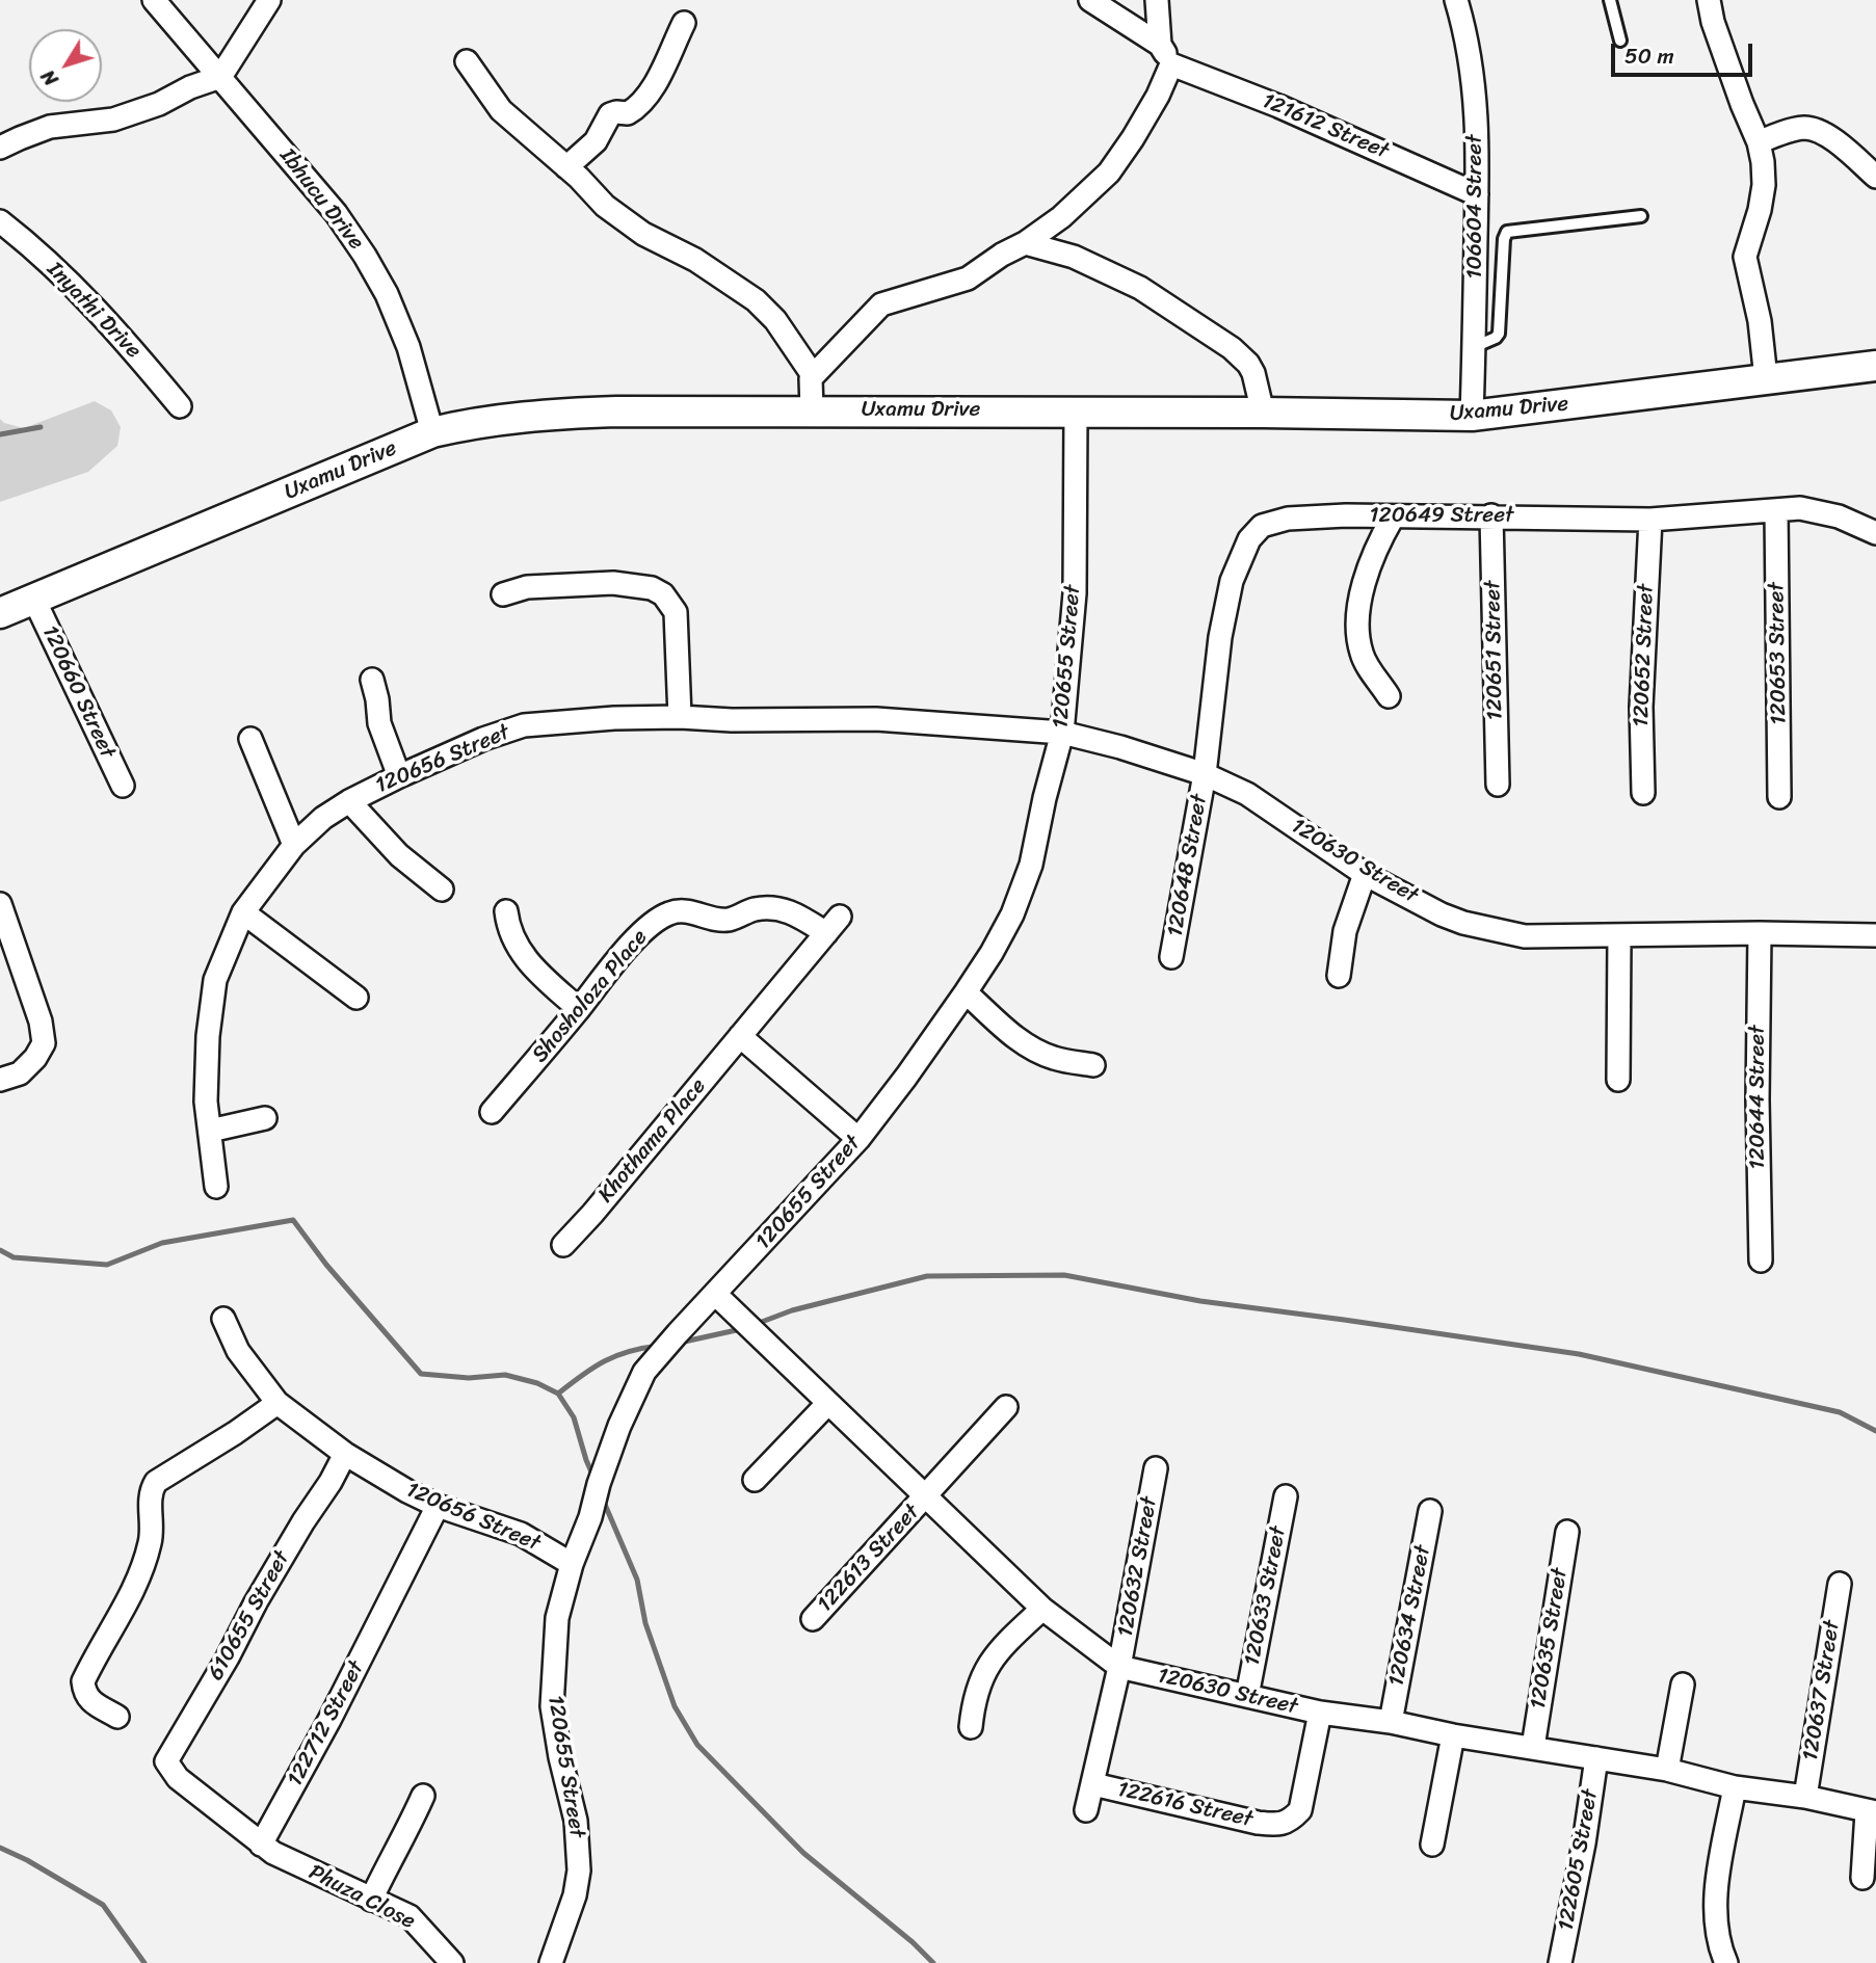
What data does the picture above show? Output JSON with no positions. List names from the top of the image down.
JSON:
{
  "streets": {
    "street": [
      "121612 Street",
      "Ibhucu Drive",
      "106604 Street",
      "Inyathi Drive",
      "Uxamu Drive",
      "120649 Street",
      "120651 Street",
      "120653 Street",
      "120652 Street",
      "120655 Street",
      "120660 Street",
      "120656 Street",
      "120630 Street",
      "120648 Street",
      "Shosholoza Place",
      "120644 Street",
      "Khothama Place",
      "122613 Street",
      "120632 Street",
      "120633 Street",
      "610655 Street",
      "120634 Street",
      "120635 Street",
      "120637 Street",
      "122712 Street",
      "122616 Street",
      "122605 Street",
      "Phuza Close"
    ]
  },
  "crossings": [
    ["121612 Street", "106604 Street"],
    ["Ibhucu Drive", "Uxamu Drive"],
    ["106604 Street", "Uxamu Drive"],
    ["Uxamu Drive", "120655 Street"],
    ["Uxamu Drive", "120660 Street"],
    ["120649 Street", "120651 Street"],
    ["120649 Street", "120653 Street"],
    ["120649 Street", "120652 Street"],
    ["120649 Street", "120630 Street"],
    ["120649 Street", "120648 Street"],
    ["120655 Street", "120656 Street"],
    ["120655 Street", "120630 Street"],
    ["120656 Street", "120630 Street"],
    ["120656 Street", "610655 Street"],
    ["120656 Street", "122712 Street"],
    ["120630 Street", "120648 Street"],
    ["120630 Street", "120644 Street"],
    ["120630 Street", "122613 Street"],
    ["120630 Street", "120632 Street"],
    ["120630 Street", "120633 Street"],
    ["120630 Street", "120634 Street"],
    ["120630 Street", "120635 Street"],
    ["120630 Street", "120637 Street"],
    ["120630 Street", "122616 Street"],
    ["120630 Street", "122605 Street"],
    ["Shosholoza Place", "Khothama Place"],
    ["120632 Street", "122616 Street"],
    ["610655 Street", "122712 Street"],
    ["610655 Street", "Phuza Close"],
    ["122712 Street", "Phuza Close"]
  ],
  "scale_bar": "50 m",
  "north": "bottom left"
}
